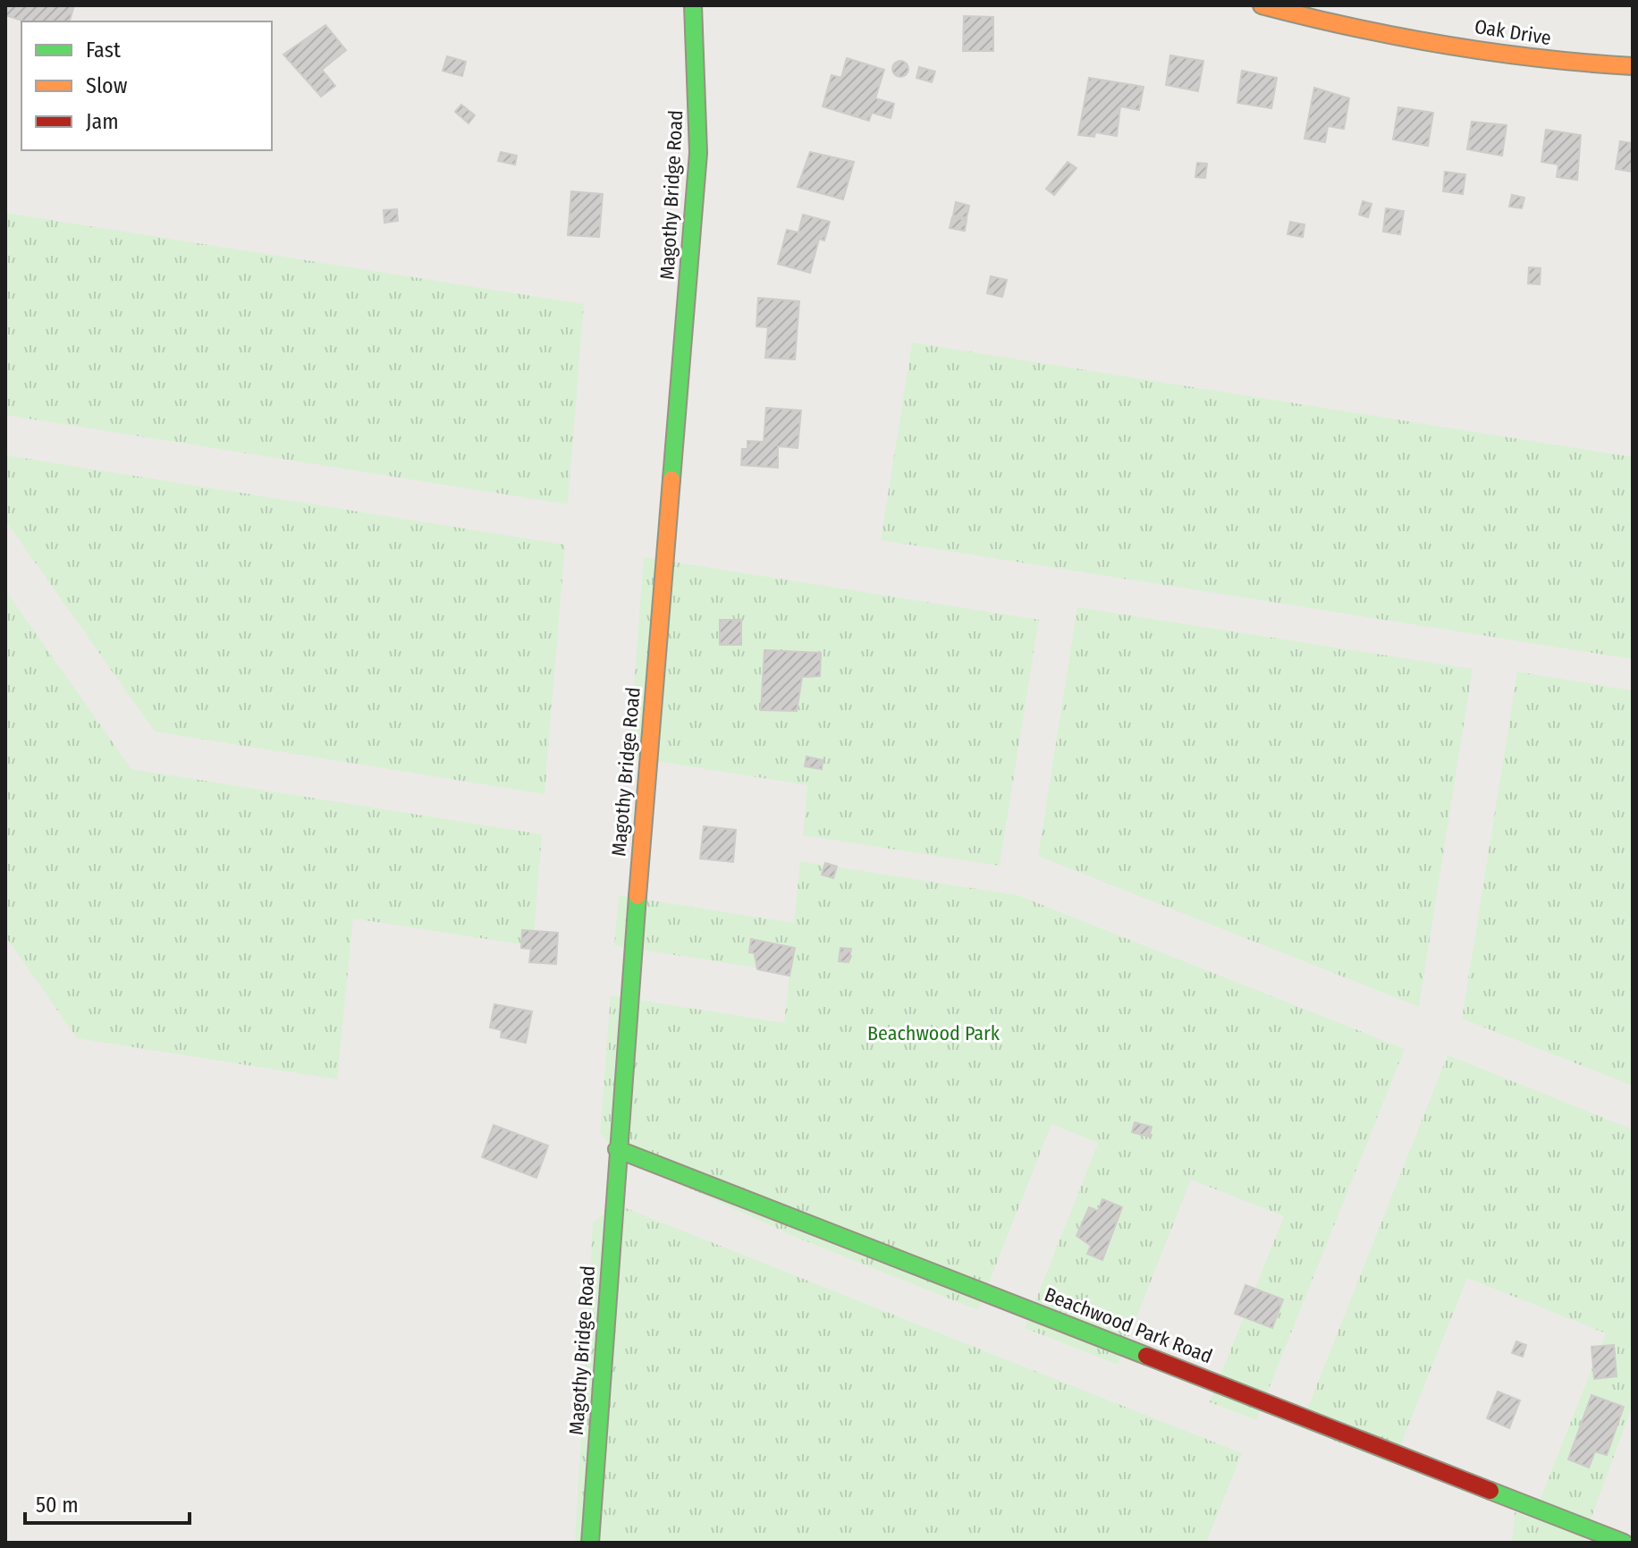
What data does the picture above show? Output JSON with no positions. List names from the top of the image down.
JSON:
{
  "streets": {
    "main road": ["Oak Drive", "Magothy Bridge Road", "Beachwood Park Road"]
  },
  "crossings": [
    ["Magothy Bridge Road", "Beachwood Park Road"]
  ],
  "parks": ["Beachwood Park"],
  "legend": ["Fast", "Slow", "Jam"],
  "scale_bar": "50 m"
}
